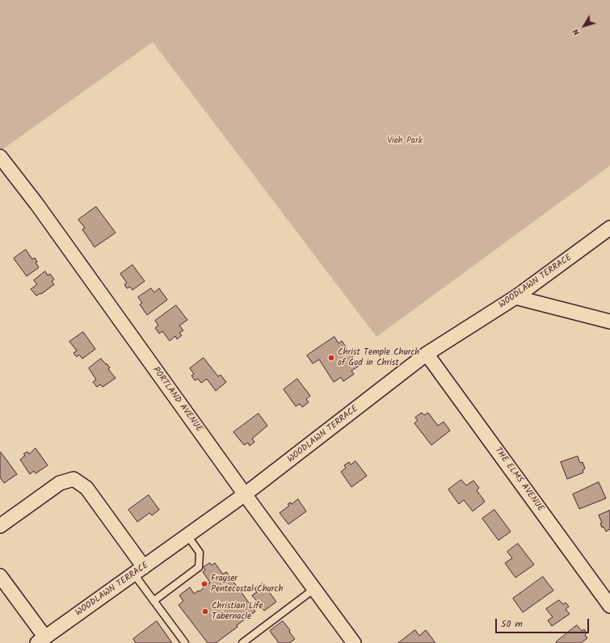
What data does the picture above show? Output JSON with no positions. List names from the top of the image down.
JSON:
{
  "streets": {
    "street": ["WOODLAWN TERRACE", "PORTLAND AVENUE", "THE ELMS AVENUE"]
  },
  "crossings": [
    ["WOODLAWN TERRACE", "PORTLAND AVENUE"],
    ["WOODLAWN TERRACE", "THE ELMS AVENUE"]
  ],
  "parks": ["Vieh Park"],
  "places": ["Christ Temple Church of God in Christ", "Frayser Pentecostal Church", "Christian Life Tabernacle"],
  "scale_bar": "50 m",
  "north": "bottom left"
}
